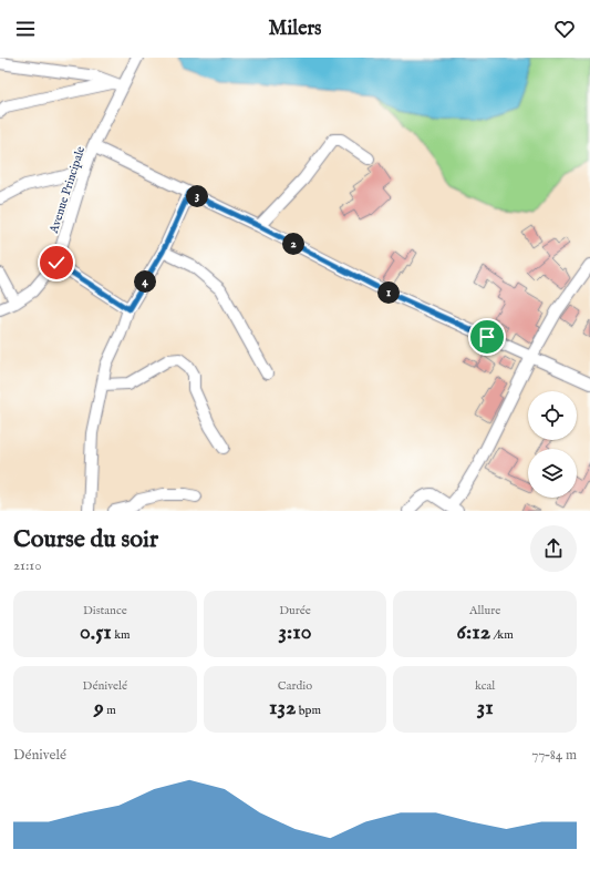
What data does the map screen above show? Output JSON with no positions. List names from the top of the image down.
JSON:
{
  "streets": {
    "street": ["Avenue Principale"]
  },
  "page": {
    "header": "Milers",
    "pins": [
      "3",
      "2",
      "4",
      "1"
    ],
    "heading": ["Course du soir", "21:10"],
    "stats": [
      ["Distance", "0.51 km"],
      ["Durée", "3:10"],
      ["Allure", "6:12 /km"],
      ["Dénivelé", "9 m"],
      ["Cardio", "132 bpm"],
      ["kcal", "31"]
    ],
    "chart": ["Dénivelé", "77–84 m"]
  }
}
